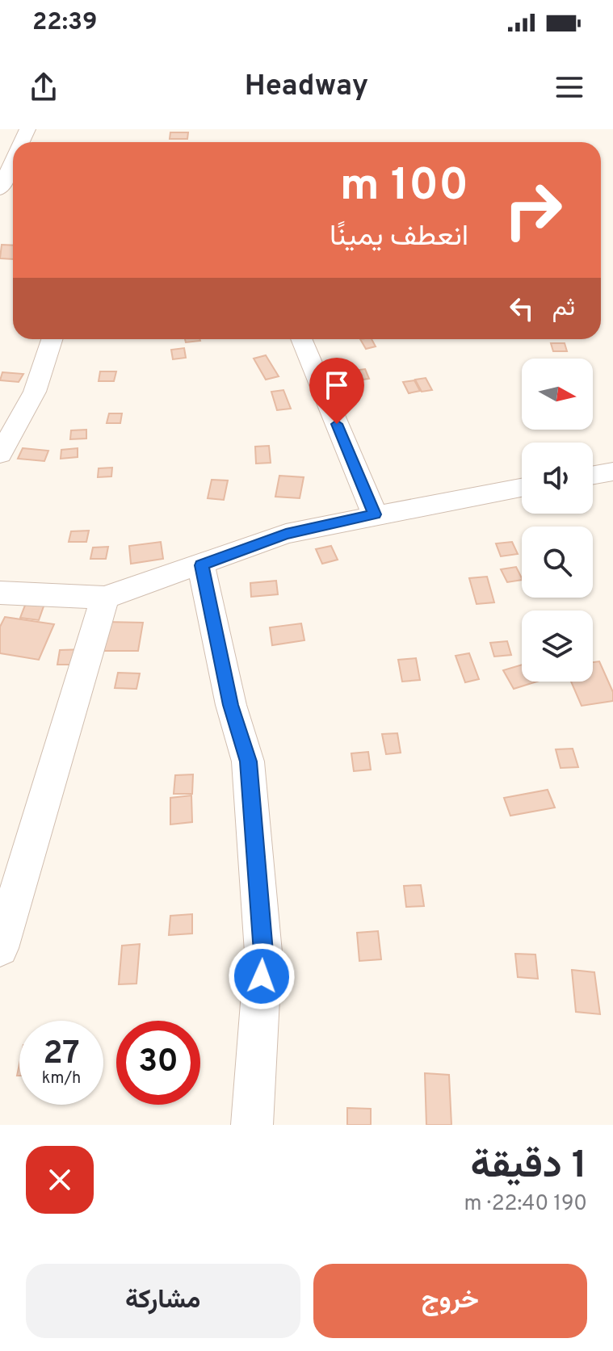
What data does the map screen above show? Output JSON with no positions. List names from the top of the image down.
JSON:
{
  "north": "right",
  "page": {
    "status": "22:39",
    "header": "Headway",
    "turn": ["100 m", "انعطف يمينًا"],
    "then": "ثم",
    "speed": "27 km/h",
    "limit": "30",
    "heading": ["1 دقيقة", "190 m · 22:40"],
    "buttons": ["خروج", "مشاركة"]
  }
}
